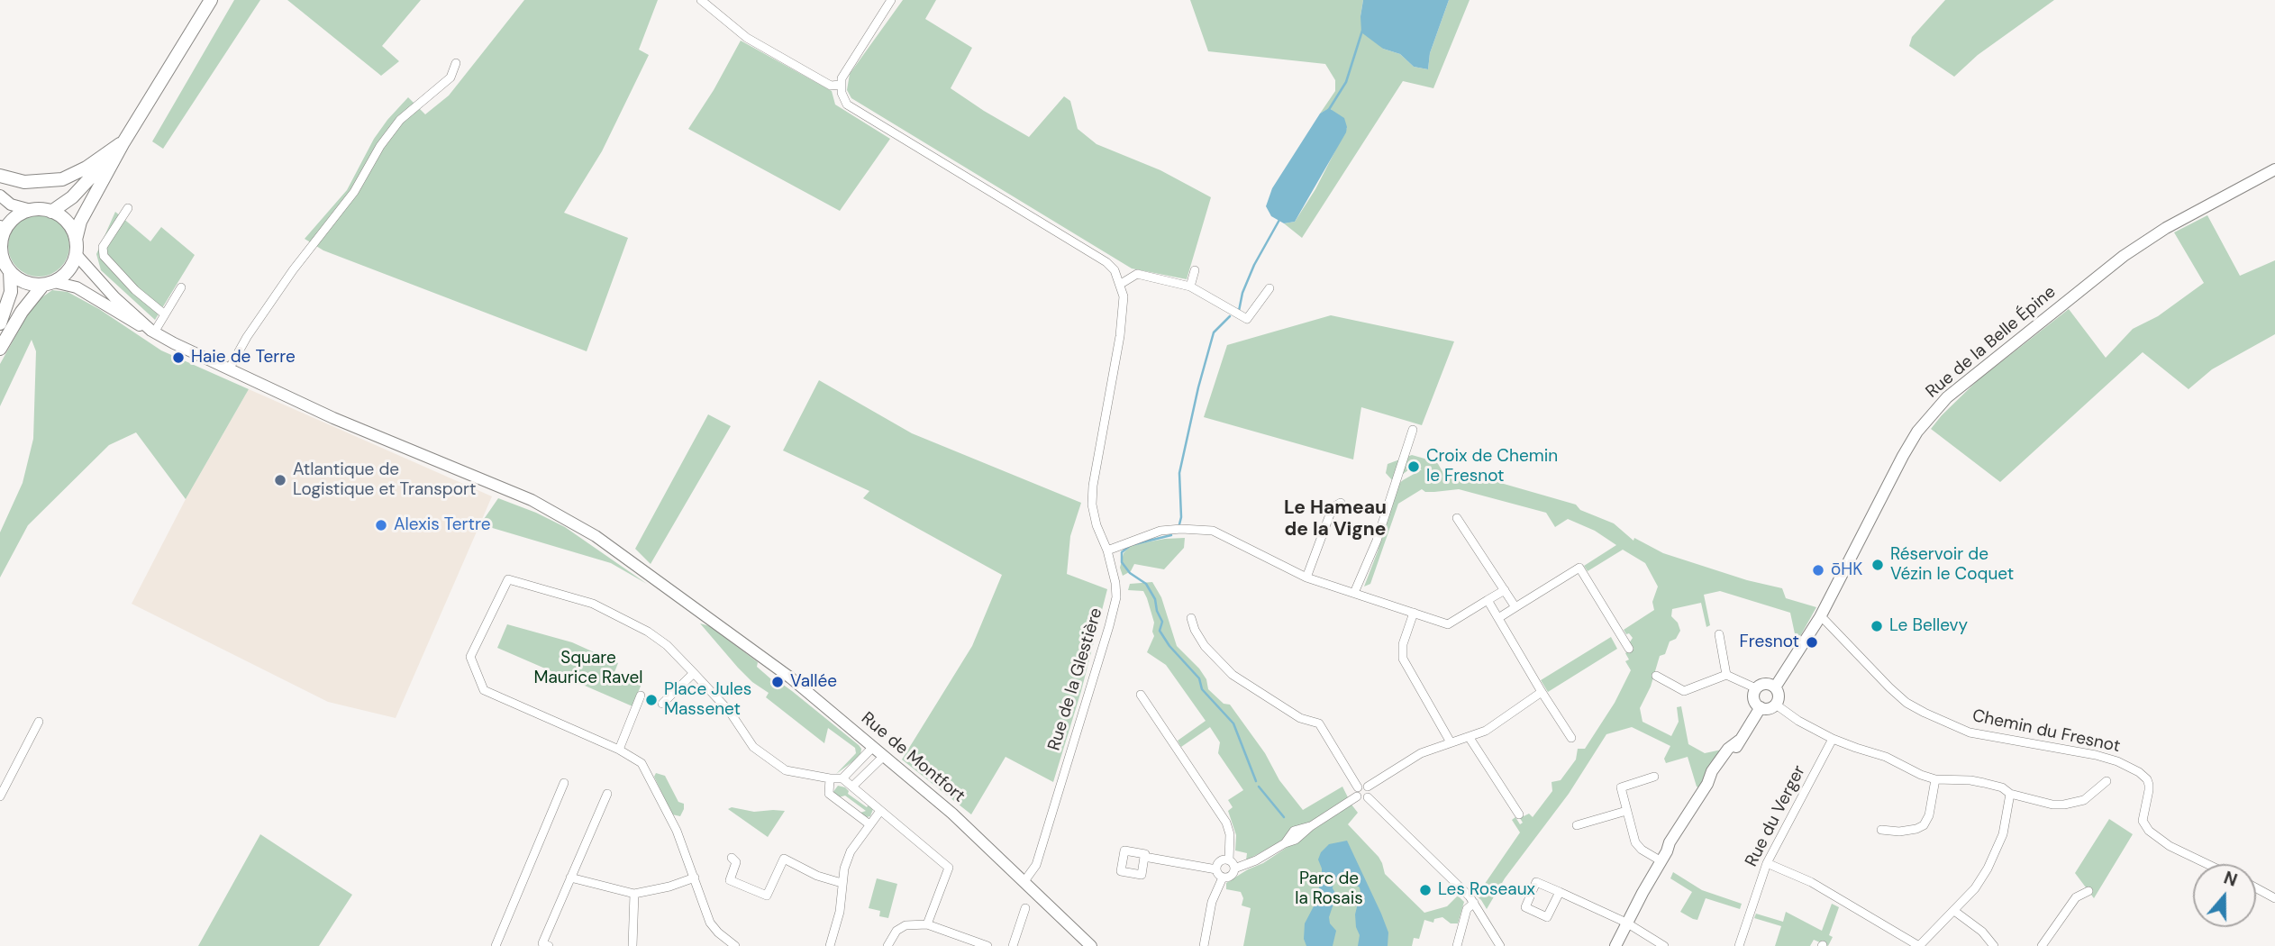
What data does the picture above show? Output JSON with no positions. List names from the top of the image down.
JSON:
{
  "streets": {
    "main road": ["Rue de la Belle Épine", "Rue de Montfort"],
    "street": ["Rue de la Glestière", "Chemin du Fresnot", "Rue du Verger"]
  },
  "crossings": [
    ["Rue de la Belle Épine", "Chemin du Fresnot"],
    ["Rue de la Glestière", "Rue de Montfort"]
  ],
  "districts": ["Le Hameau de la Vigne"],
  "parks": ["Square Maurice Ravel", "Parc de la Rosais"],
  "places": [
    "Haie de Terre",
    "Croix de Chemin le Fresnot",
    "Atlantique de Logistique et Transport",
    "Alexis Tertre",
    "Réservoir de Vézin le Coquet",
    "ōHK",
    "Le Bellevy",
    "Fresnot",
    "Vallée",
    "Place Jules Massenet",
    "Les Roseaux"
  ],
  "north": "top"
}
